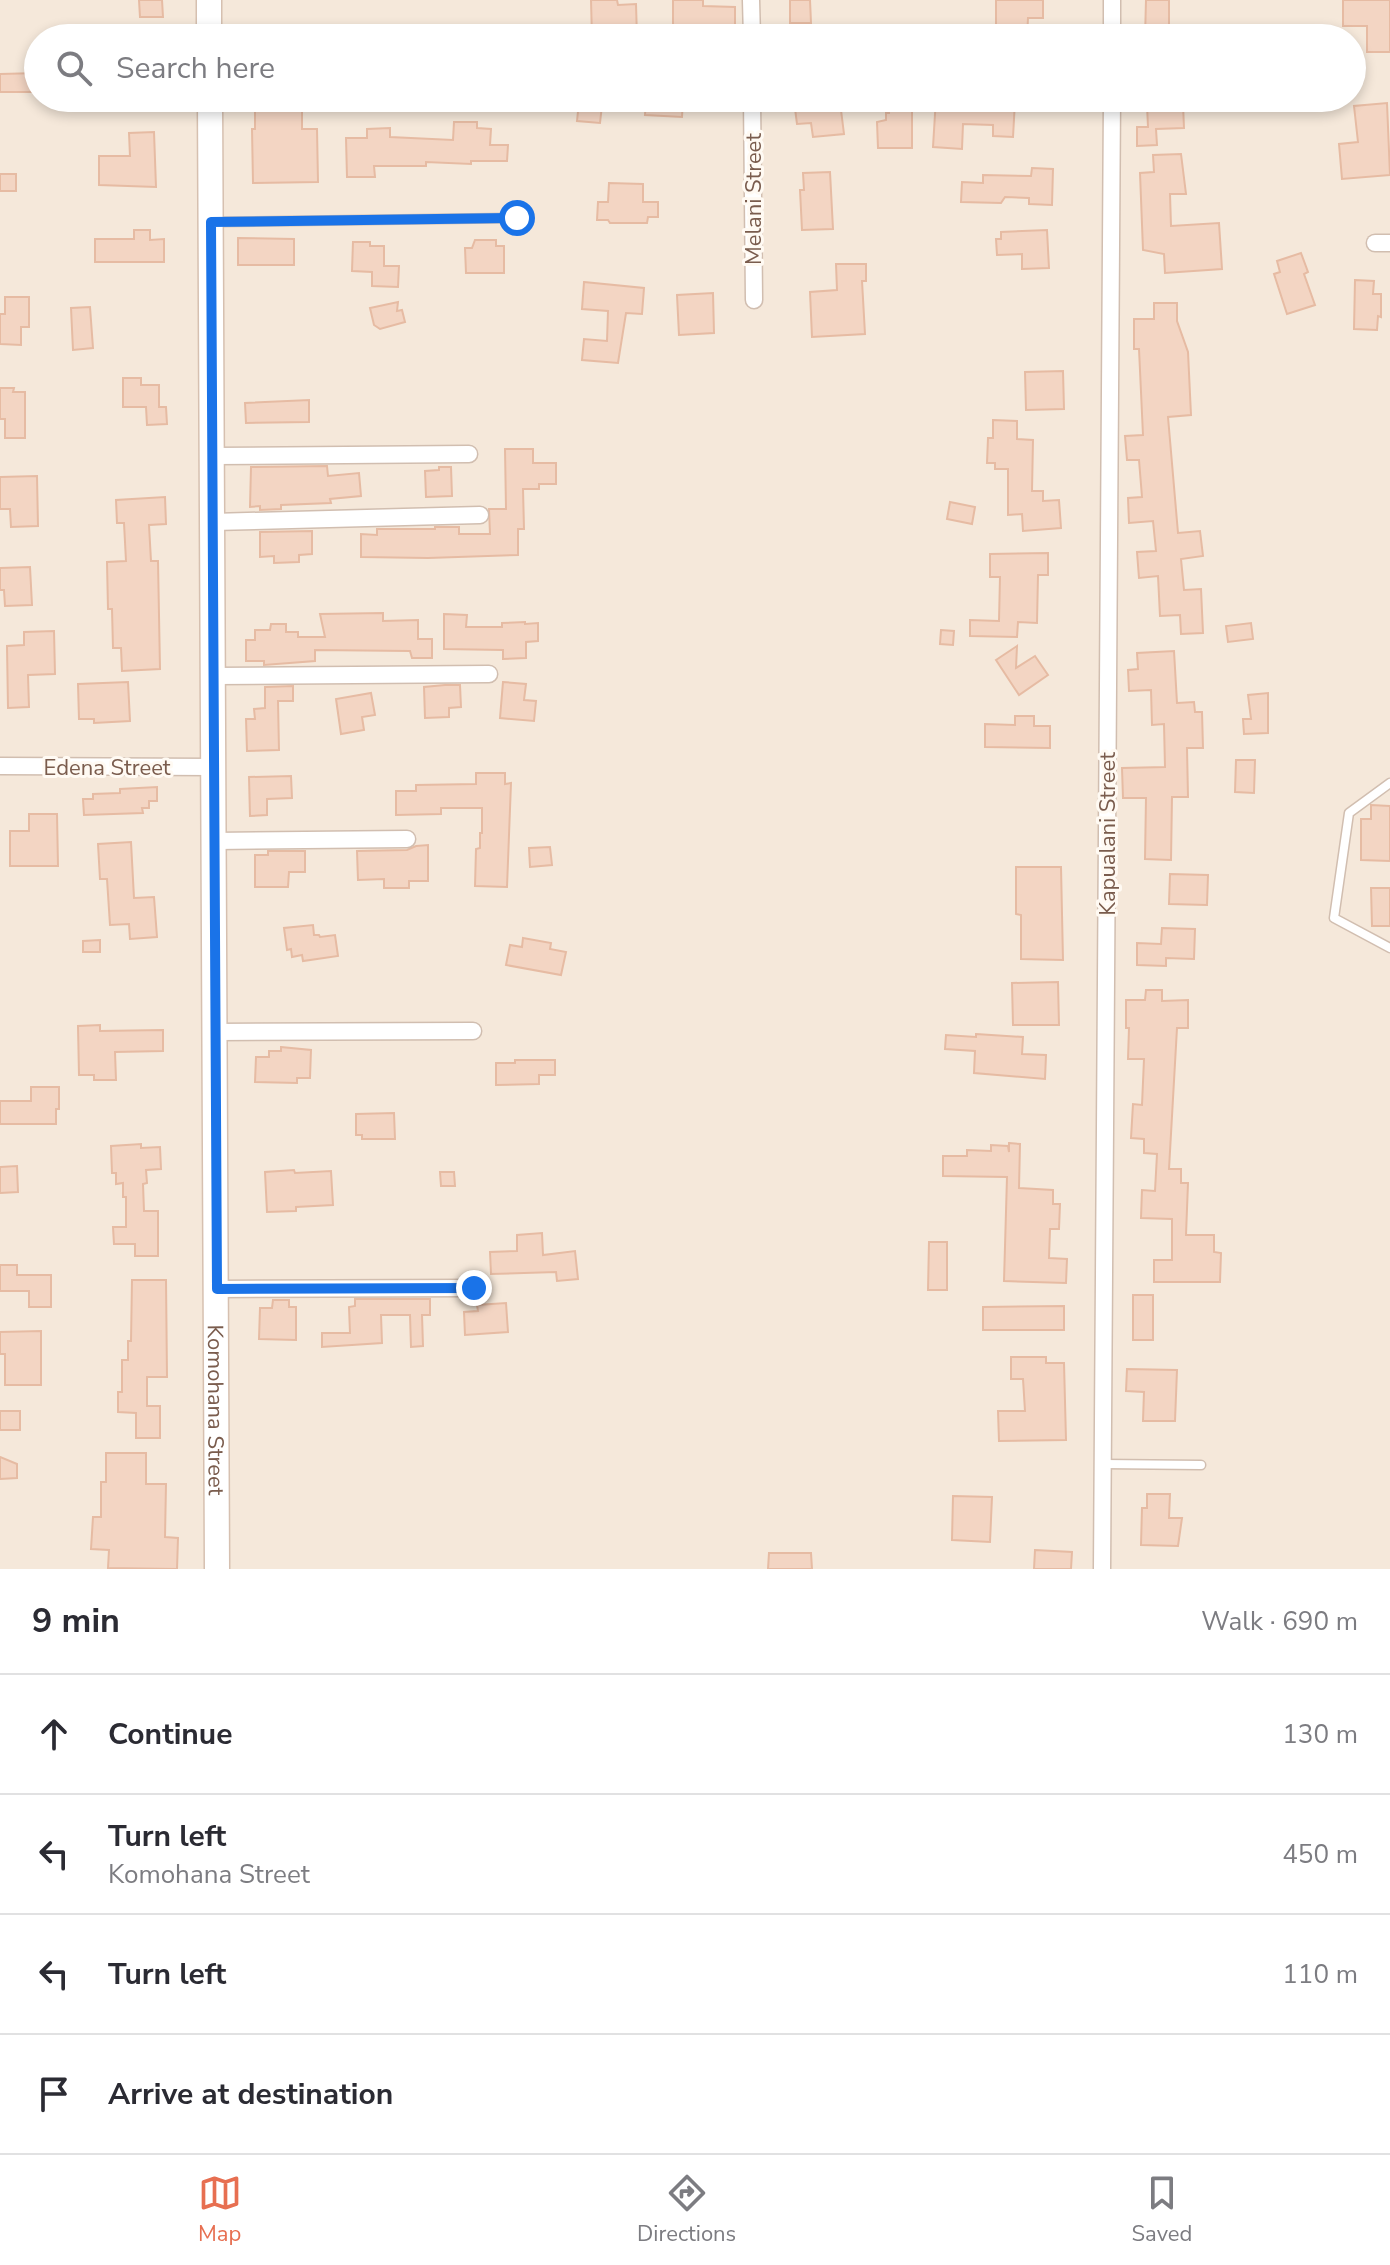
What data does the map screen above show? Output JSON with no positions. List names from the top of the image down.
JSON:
{
  "streets": {
    "street": [
      "Melani Street",
      "Edena Street",
      "Kapualani Street",
      "Komohana Street"
    ]
  },
  "crossings": [
    ["Edena Street", "Komohana Street"]
  ],
  "page": {
    "search": "Search here",
    "heading": ["9 min", "Walk · 690 m"],
    "list": [
      ["Continue", "130 m"],
      ["Turn left", "Komohana Street", "450 m"],
      ["Turn left", "110 m"],
      "Arrive at destination"
    ],
    "nav": ["Map", "Directions", "Saved"]
  }
}
